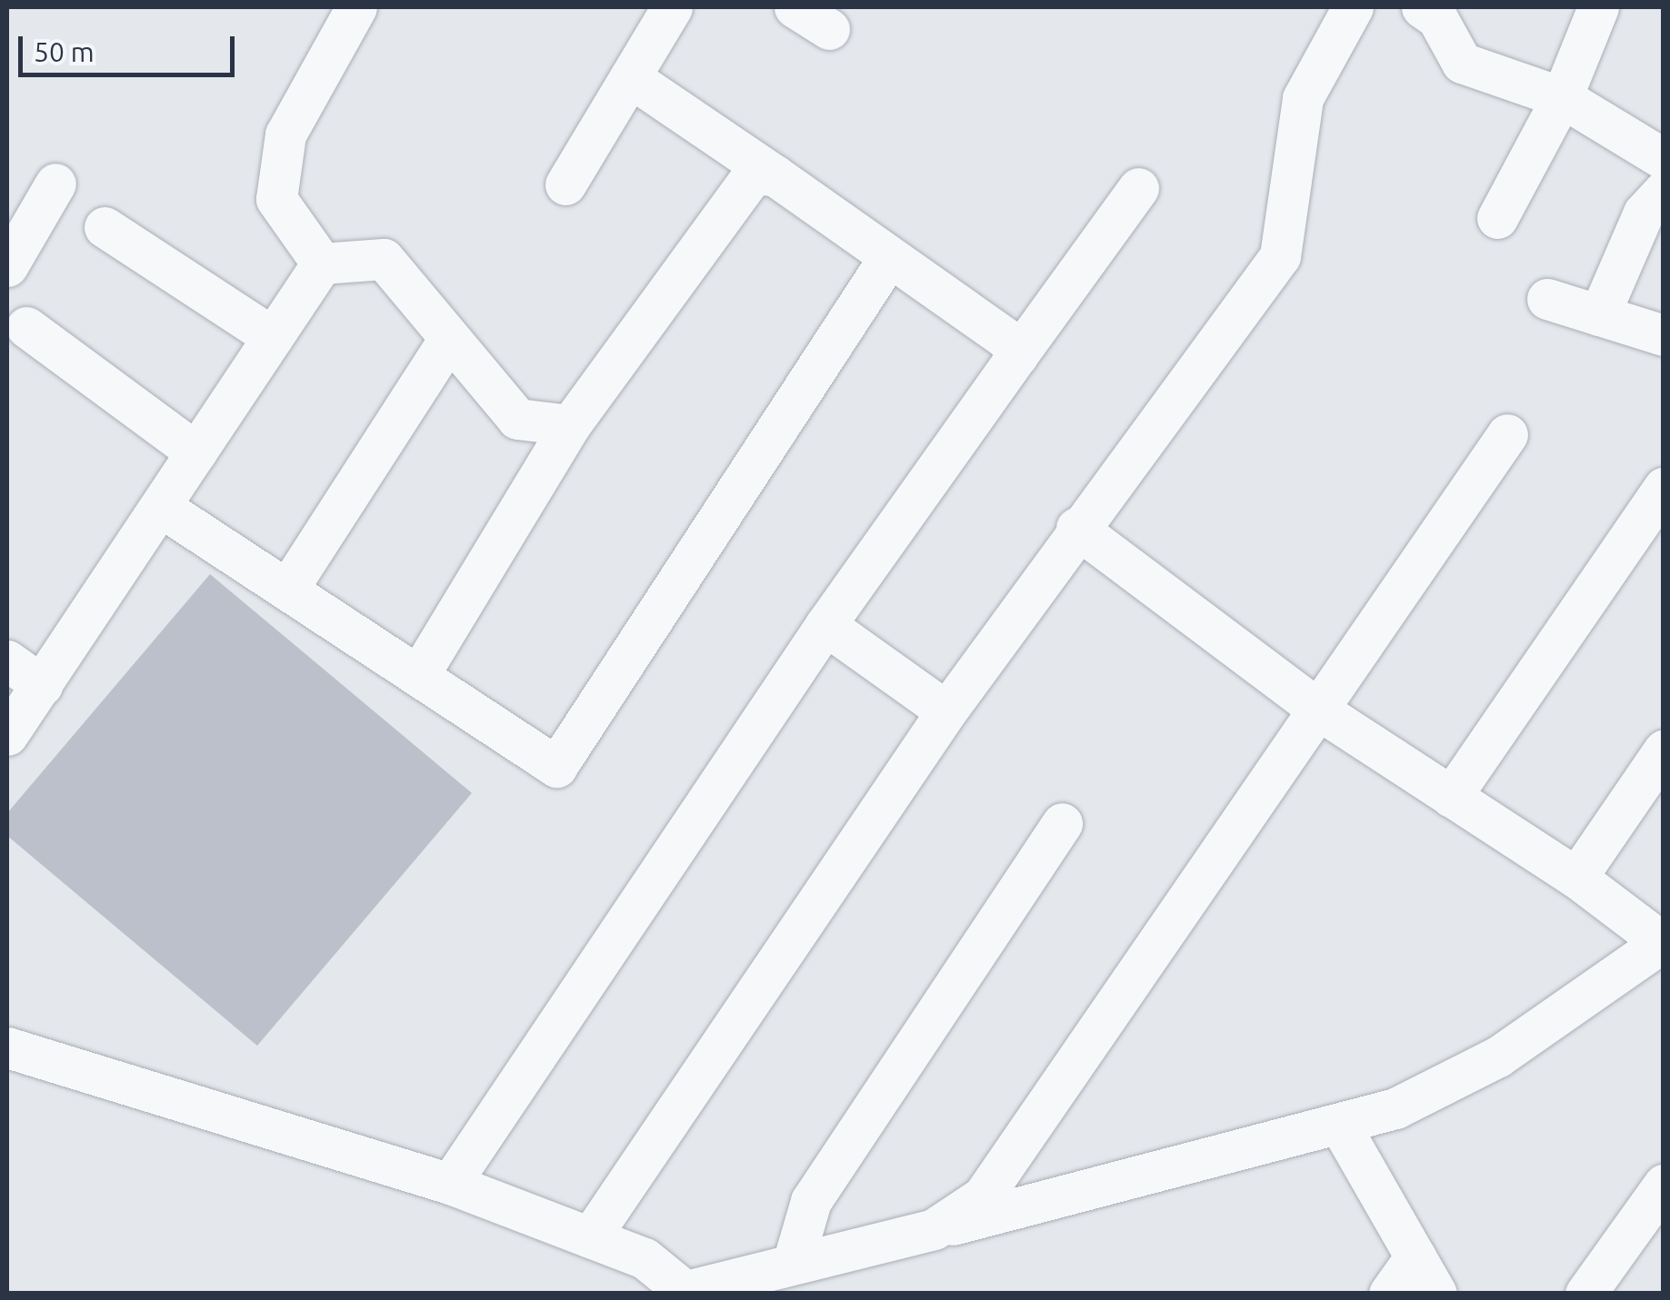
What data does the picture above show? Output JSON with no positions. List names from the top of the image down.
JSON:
{
  "scale_bar": "50 m"
}
